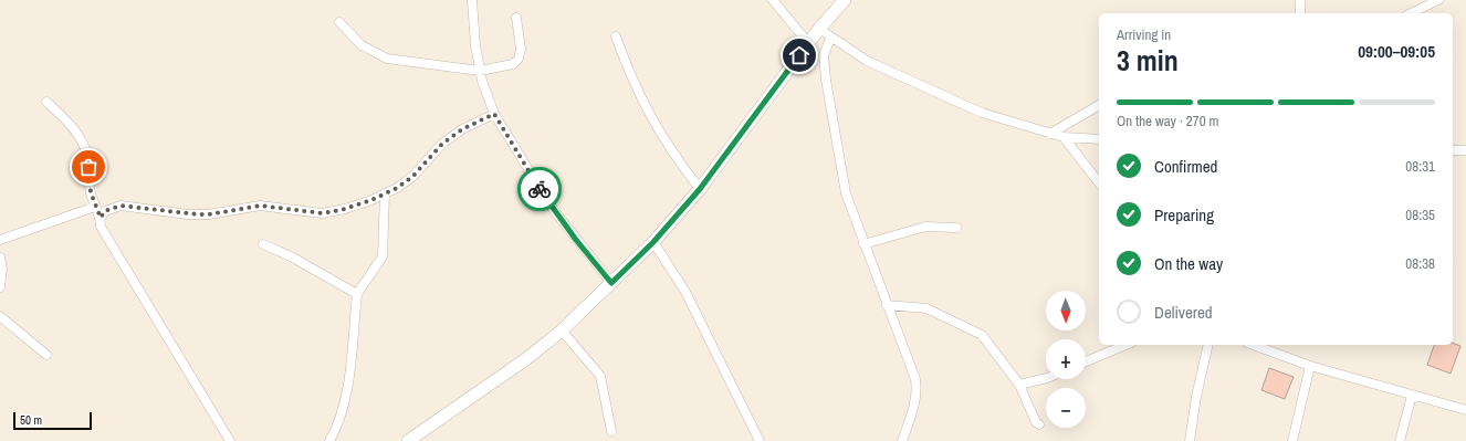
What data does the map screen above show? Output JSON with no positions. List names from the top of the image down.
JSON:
{
  "scale_bar": "50 m",
  "north": "bottom",
  "page": {
    "heading": ["3 min", "Arriving in", "09:00–09:05"],
    "bar": "On the way · 270 m",
    "list": [
      ["Confirmed", "08:31"],
      ["Preparing", "08:35"],
      ["On the way", "08:38"],
      "Delivered"
    ],
    "map_buttons": ["+", "−"],
    "scale": "50 m"
  }
}
